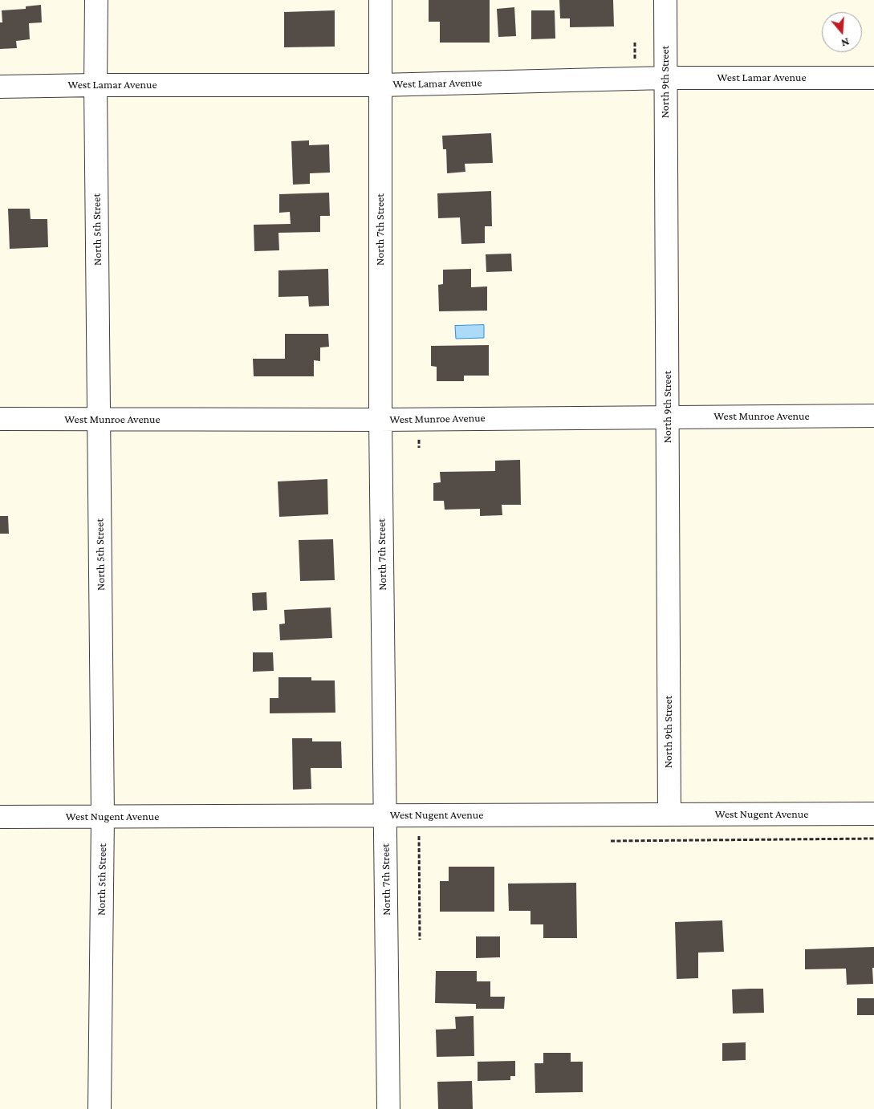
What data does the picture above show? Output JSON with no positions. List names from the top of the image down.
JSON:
{
  "streets": {
    "street": [
      "West Lamar Avenue",
      "North 9th Street",
      "North 5th Street",
      "North 7th Street",
      "West Munroe Avenue",
      "West Nugent Avenue"
    ]
  },
  "crossings": [
    ["West Lamar Avenue", "North 9th Street"],
    ["West Lamar Avenue", "North 5th Street"],
    ["West Lamar Avenue", "North 7th Street"],
    ["North 9th Street", "West Munroe Avenue"],
    ["North 9th Street", "West Nugent Avenue"],
    ["North 5th Street", "West Munroe Avenue"],
    ["North 5th Street", "West Nugent Avenue"],
    ["North 7th Street", "West Munroe Avenue"],
    ["North 7th Street", "West Nugent Avenue"]
  ],
  "north": "bottom"
}
